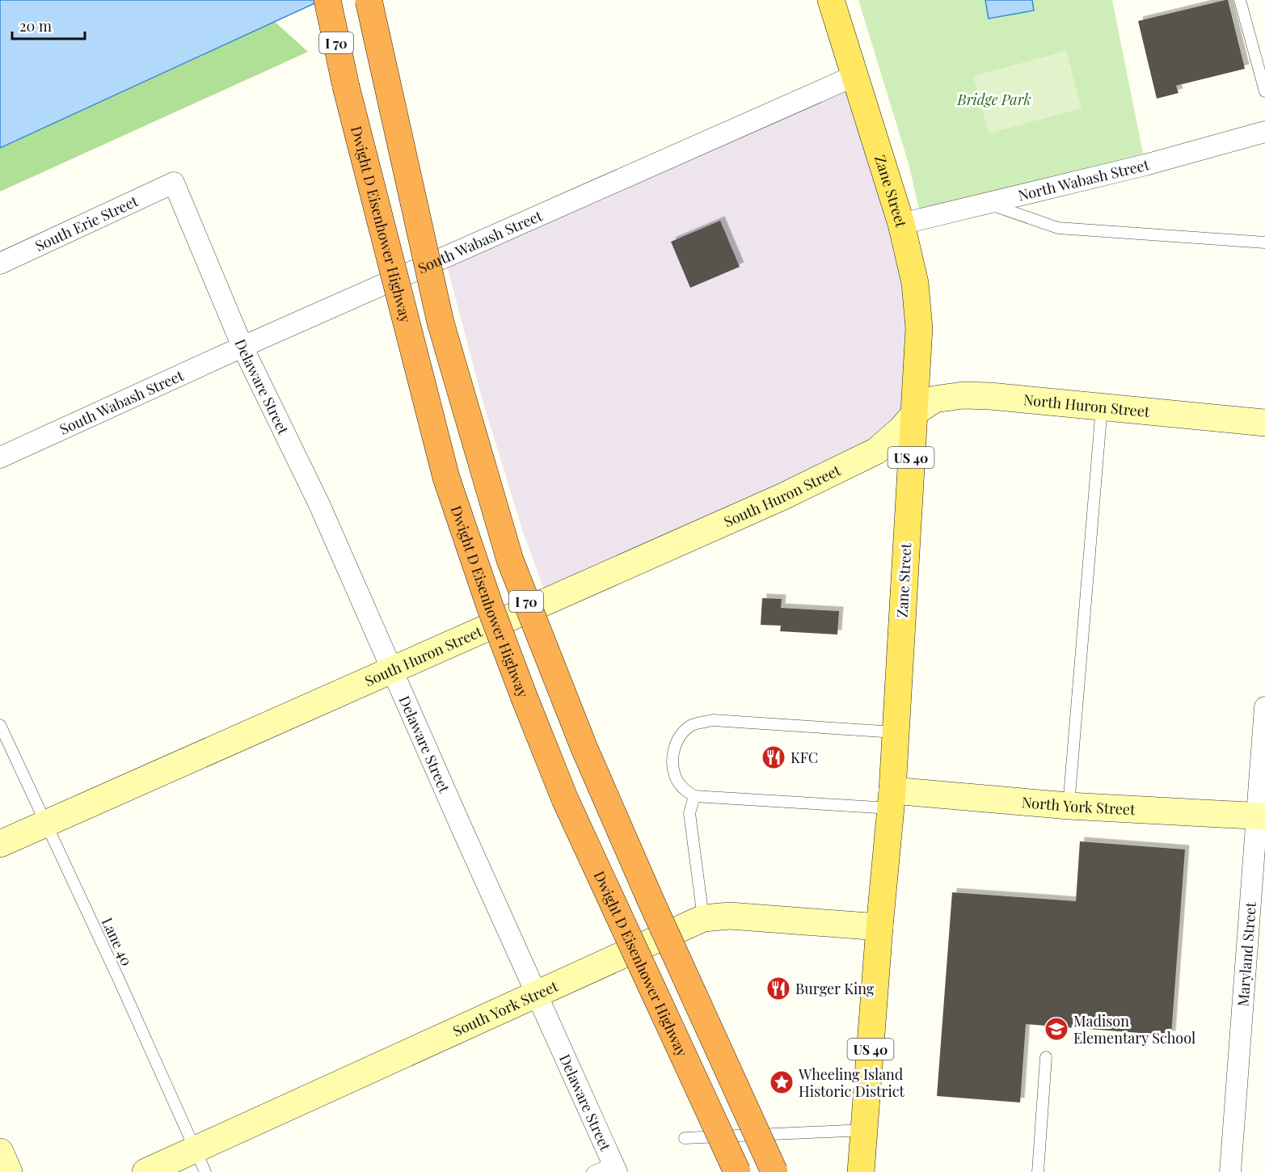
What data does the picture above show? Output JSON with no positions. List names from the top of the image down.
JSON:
{
  "streets": {
    "highway": ["I 70", "Dwight D Eisenhower Highway"],
    "main road": ["Zane Street", "US 40"],
    "street": [
      "North Wabash Street",
      "South Erie Street",
      "South Wabash Street",
      "Delaware Street",
      "North Huron Street",
      "South Huron Street",
      "North York Street",
      "Maryland Street",
      "South York Street"
    ],
    "lane": ["Lane 40"]
  },
  "crossings": [
    ["North Wabash Street", "Zane Street"],
    ["Zane Street", "South Wabash Street"],
    ["Zane Street", "North Huron Street"],
    ["Zane Street", "South Huron Street"],
    ["Zane Street", "North York Street"],
    ["Zane Street", "South York Street"],
    ["South Erie Street", "Delaware Street"],
    ["South Wabash Street", "Delaware Street"],
    ["Delaware Street", "South Huron Street"],
    ["Delaware Street", "South York Street"],
    ["North Huron Street", "South Huron Street"],
    ["South Huron Street", "Lane 40"],
    ["North York Street", "Maryland Street"],
    ["Lane 40", "South York Street"]
  ],
  "parks": ["Bridge Park"],
  "places": {
    "restaurant": ["KFC", "Burger King"],
    "school or university": ["Madison Elementary School"],
    "place": ["Wheeling Island Historic District"]
  },
  "scale_bar": "20 m"
}
